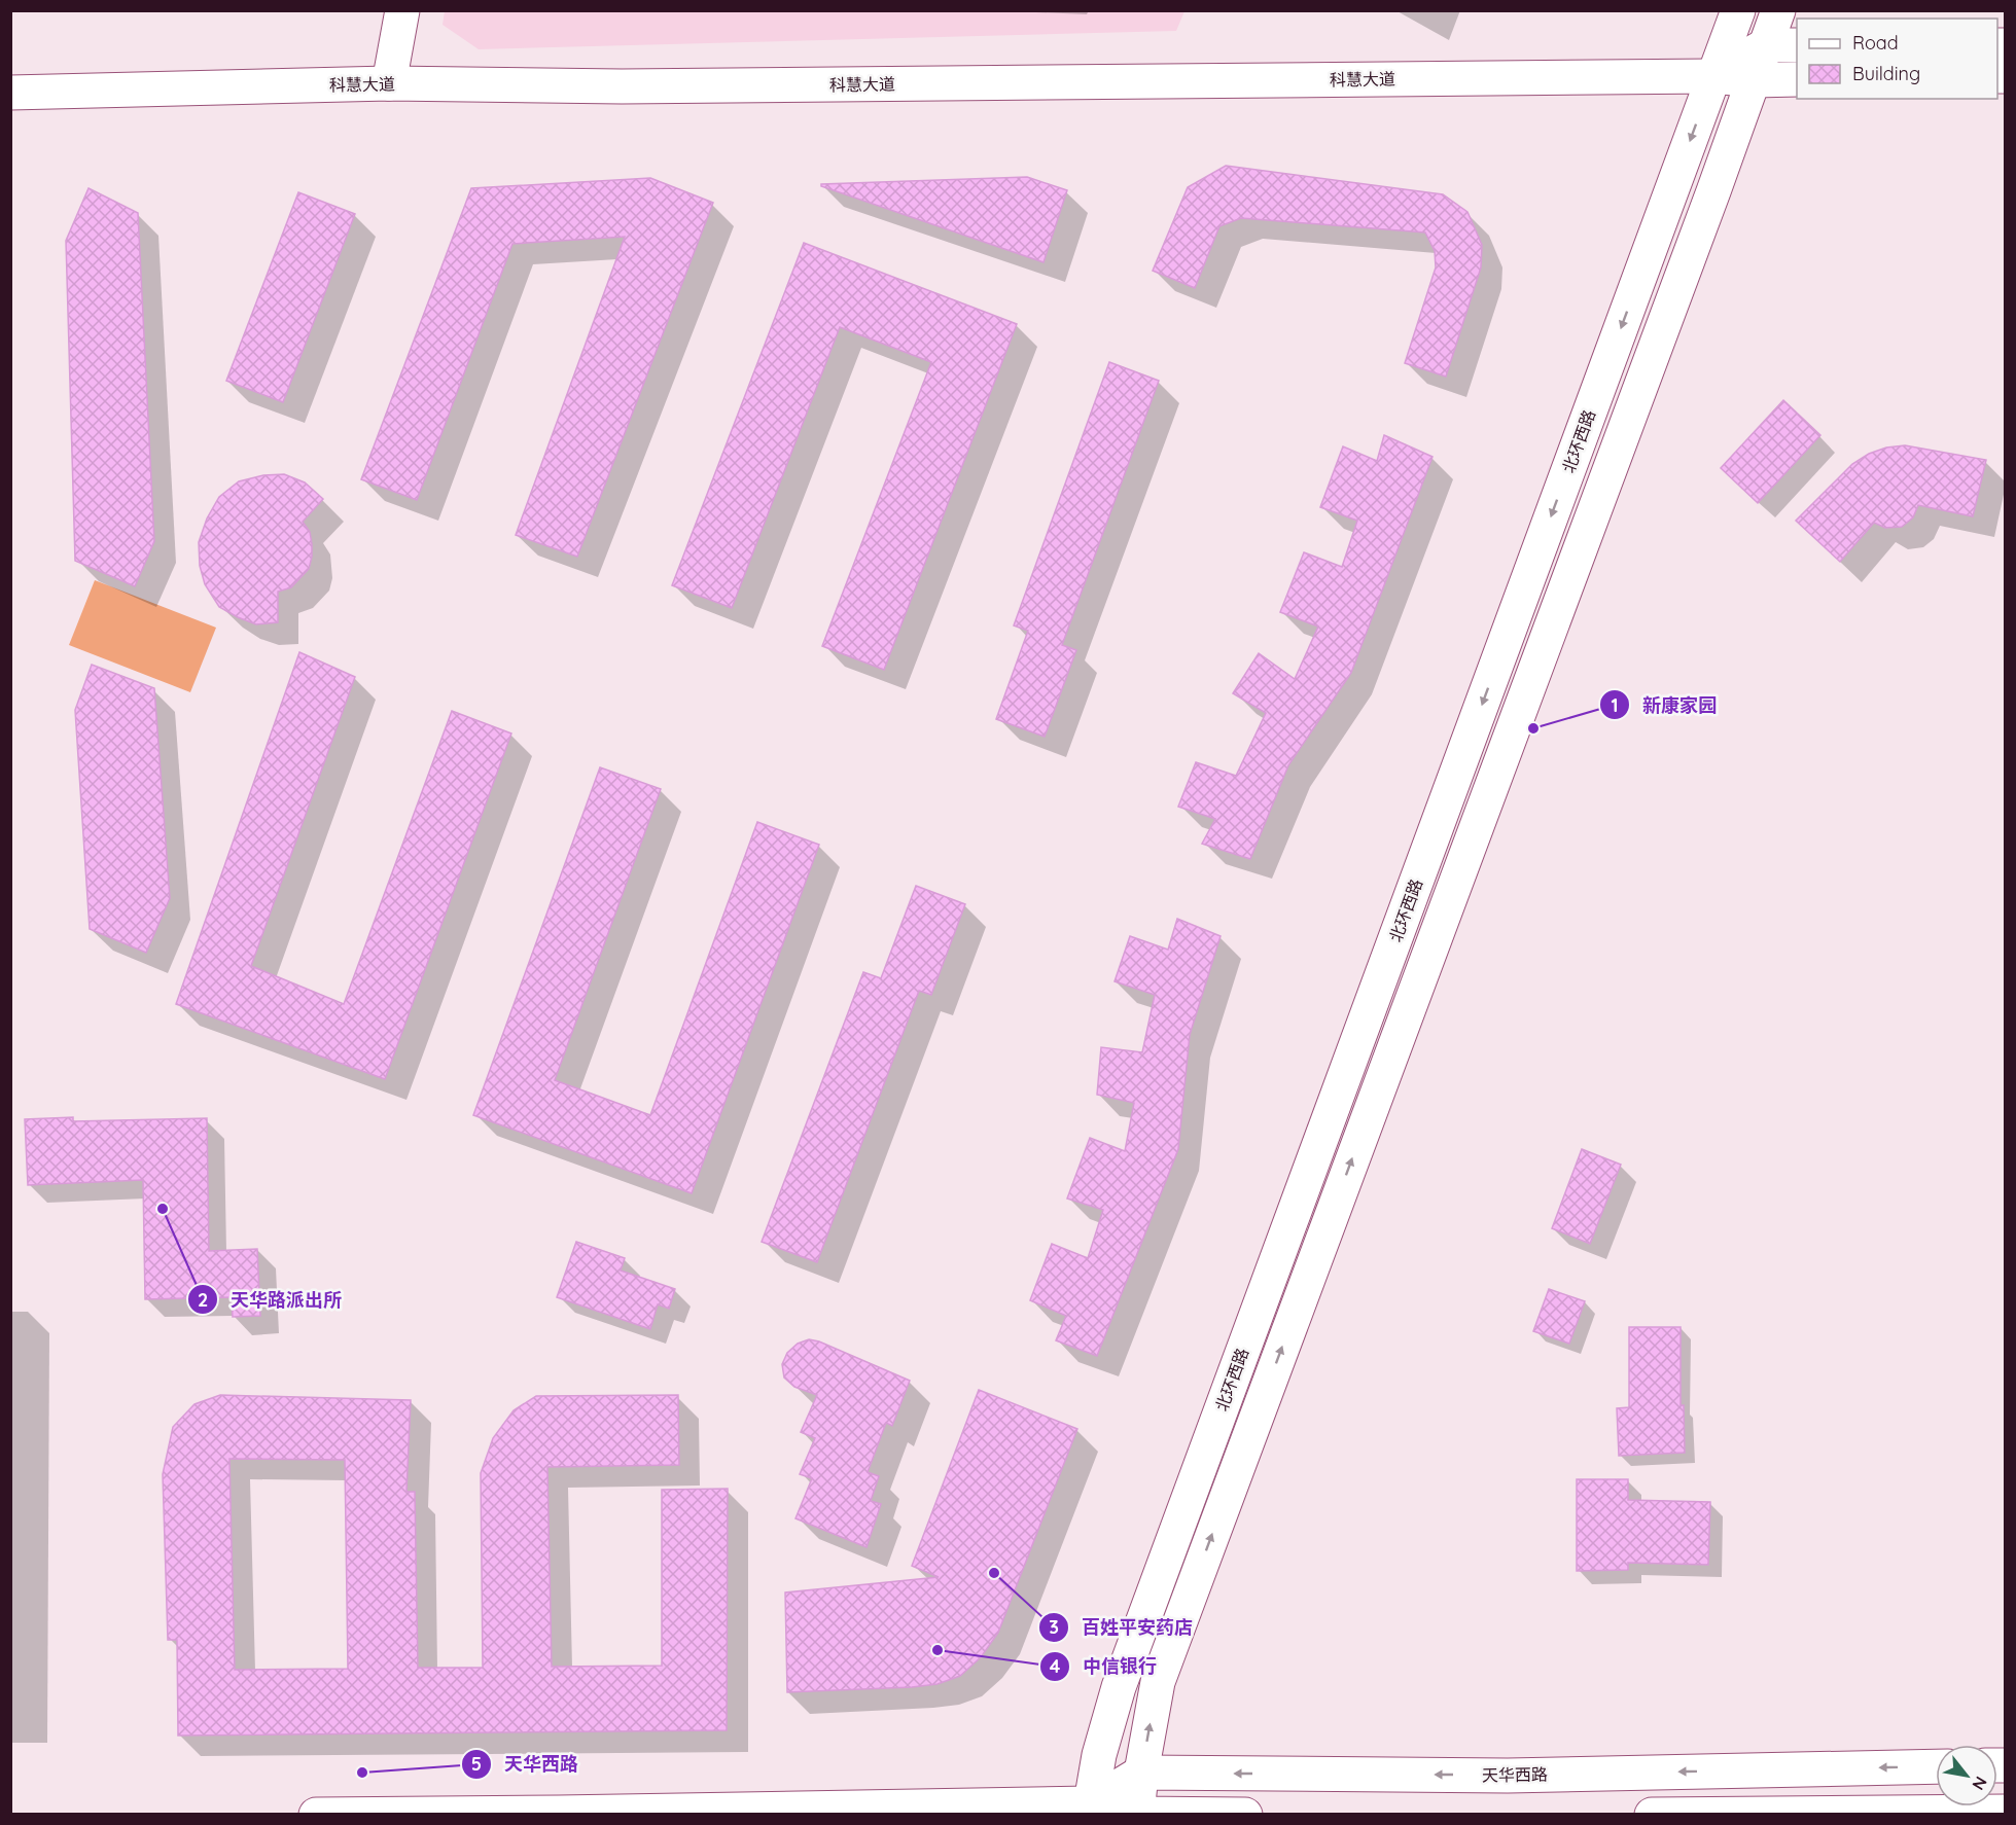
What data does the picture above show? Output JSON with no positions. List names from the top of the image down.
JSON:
{
  "streets": {
    "street": ["科慧大道", "北环西路", "天华西路"]
  },
  "crossings": [
    ["科慧大道", "北环西路"]
  ],
  "places": [
    "新康家园",
    "天华路派出所",
    "百姓平安药店",
    "中信银行",
    "天华西路"
  ],
  "legend": ["Road", "Building"],
  "north": "bottom right"
}
